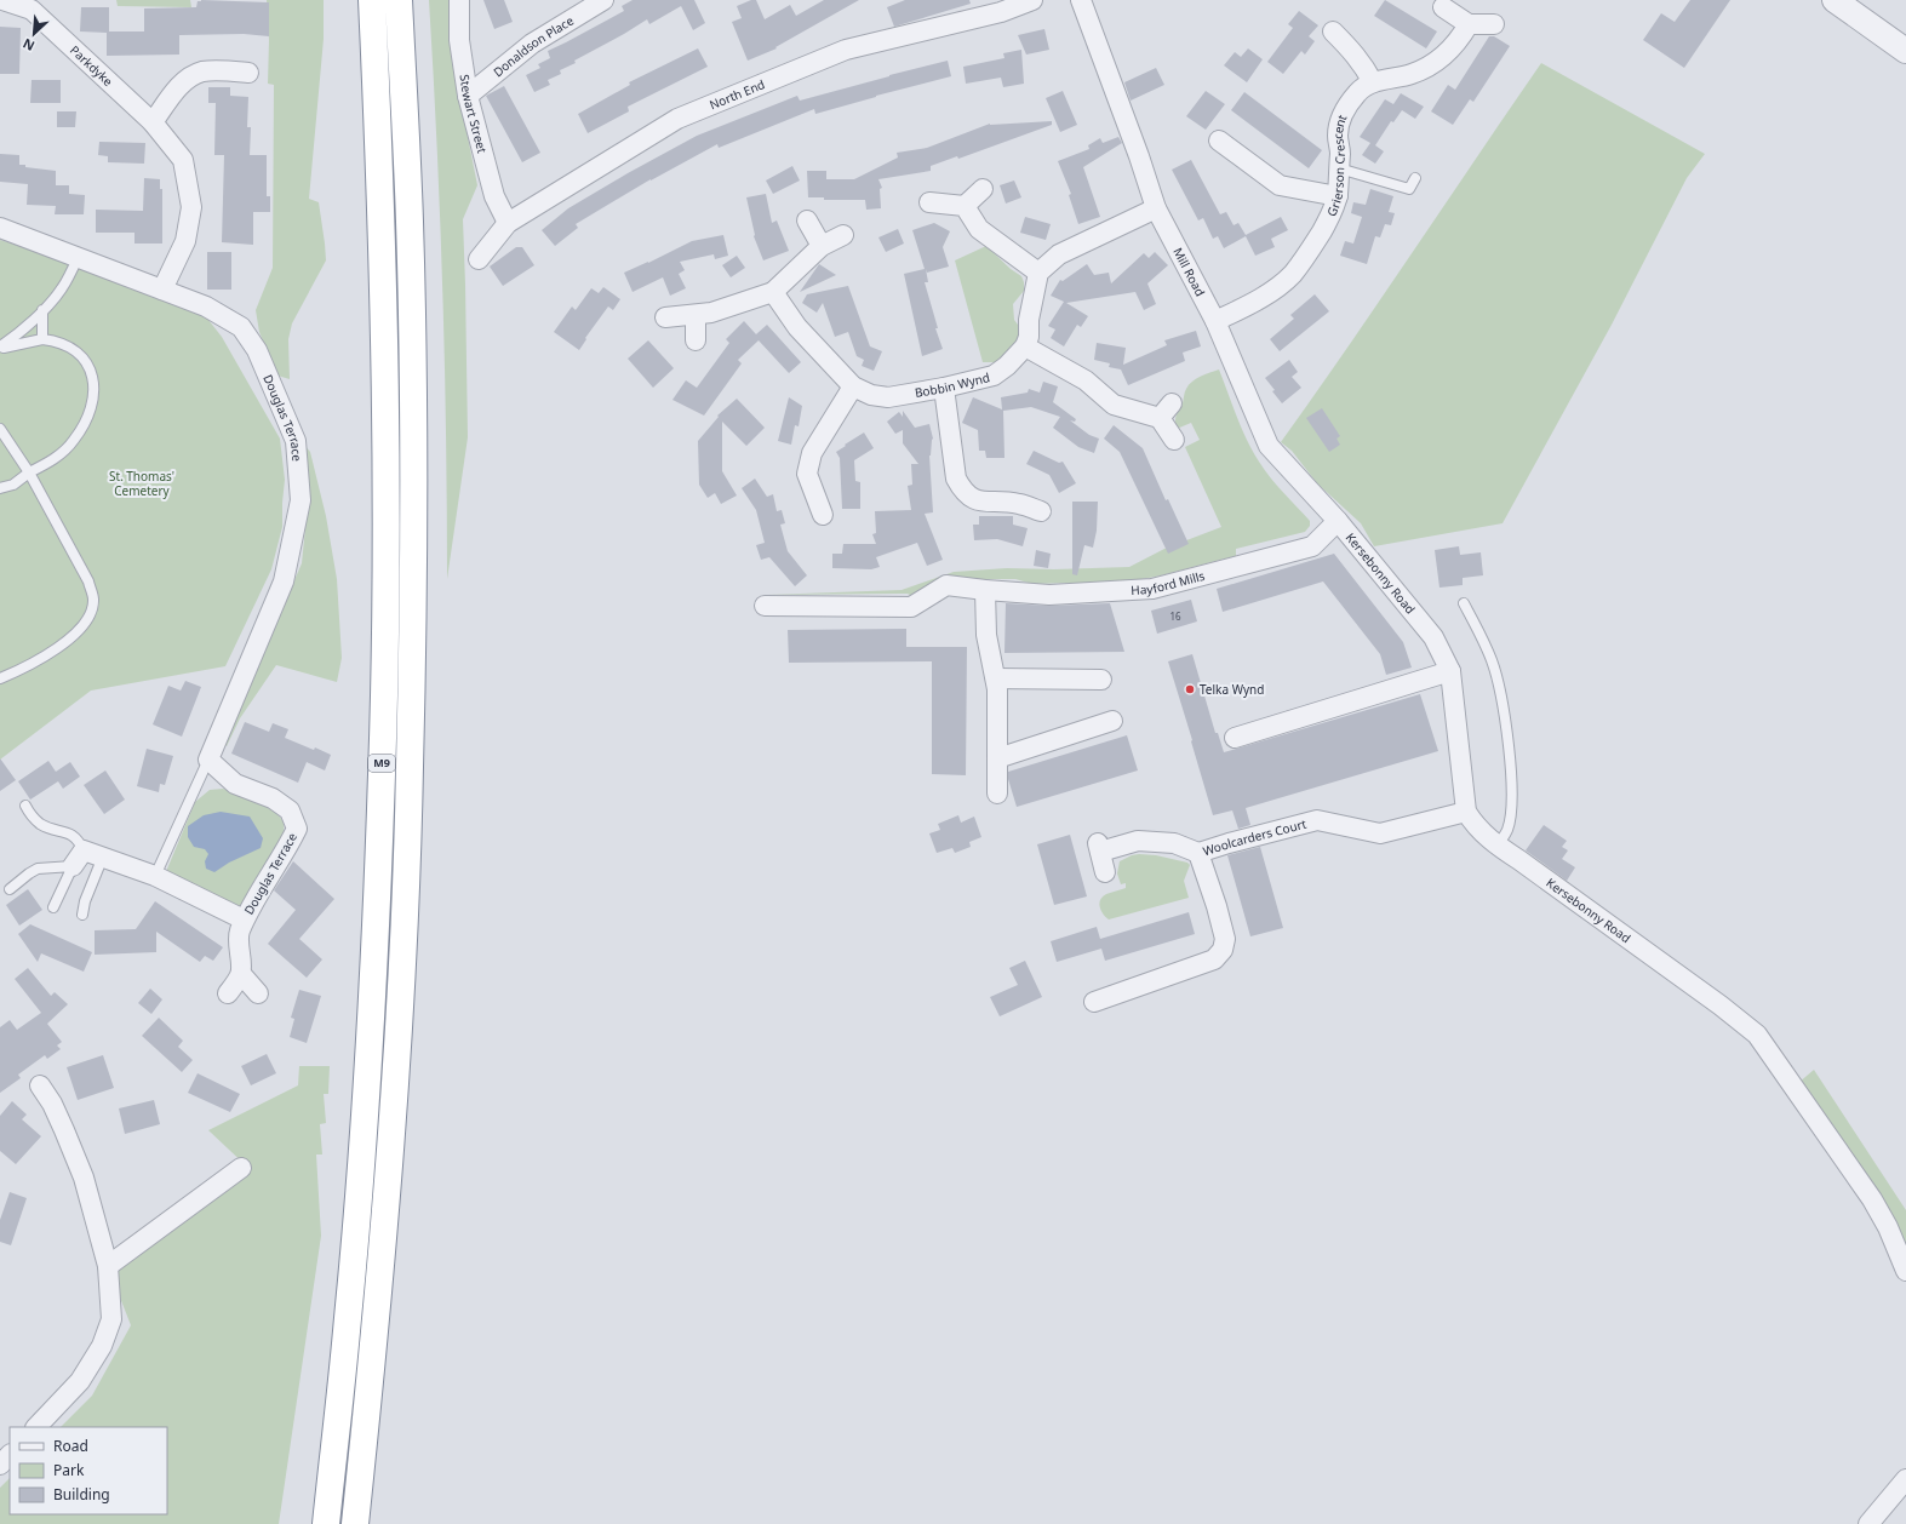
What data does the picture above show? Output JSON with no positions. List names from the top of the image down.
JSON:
{
  "streets": {
    "highway": ["M9"],
    "street": [
      "Donaldson Place",
      "Parkdyke",
      "North End",
      "Stewart Street",
      "Grierson Crescent",
      "Mill Road",
      "Bobbin Wynd",
      "Douglas Terrace",
      "Kersebonny Road",
      "Hayford Mills",
      "Woolcarders Court"
    ]
  },
  "crossings": [
    ["Donaldson Place", "Stewart Street"],
    ["Parkdyke", "Douglas Terrace"],
    ["North End", "Stewart Street"],
    ["Grierson Crescent", "Mill Road"],
    ["Mill Road", "Kersebonny Road"],
    ["Mill Road", "Hayford Mills"],
    ["Kersebonny Road", "Hayford Mills"],
    ["Kersebonny Road", "Woolcarders Court"]
  ],
  "parks": ["St. Thomas' Cemetery"],
  "places": ["Telka Wynd"],
  "house_numbers": ["16"],
  "legend": ["Road", "Park", "Building"],
  "north": "bottom left"
}
